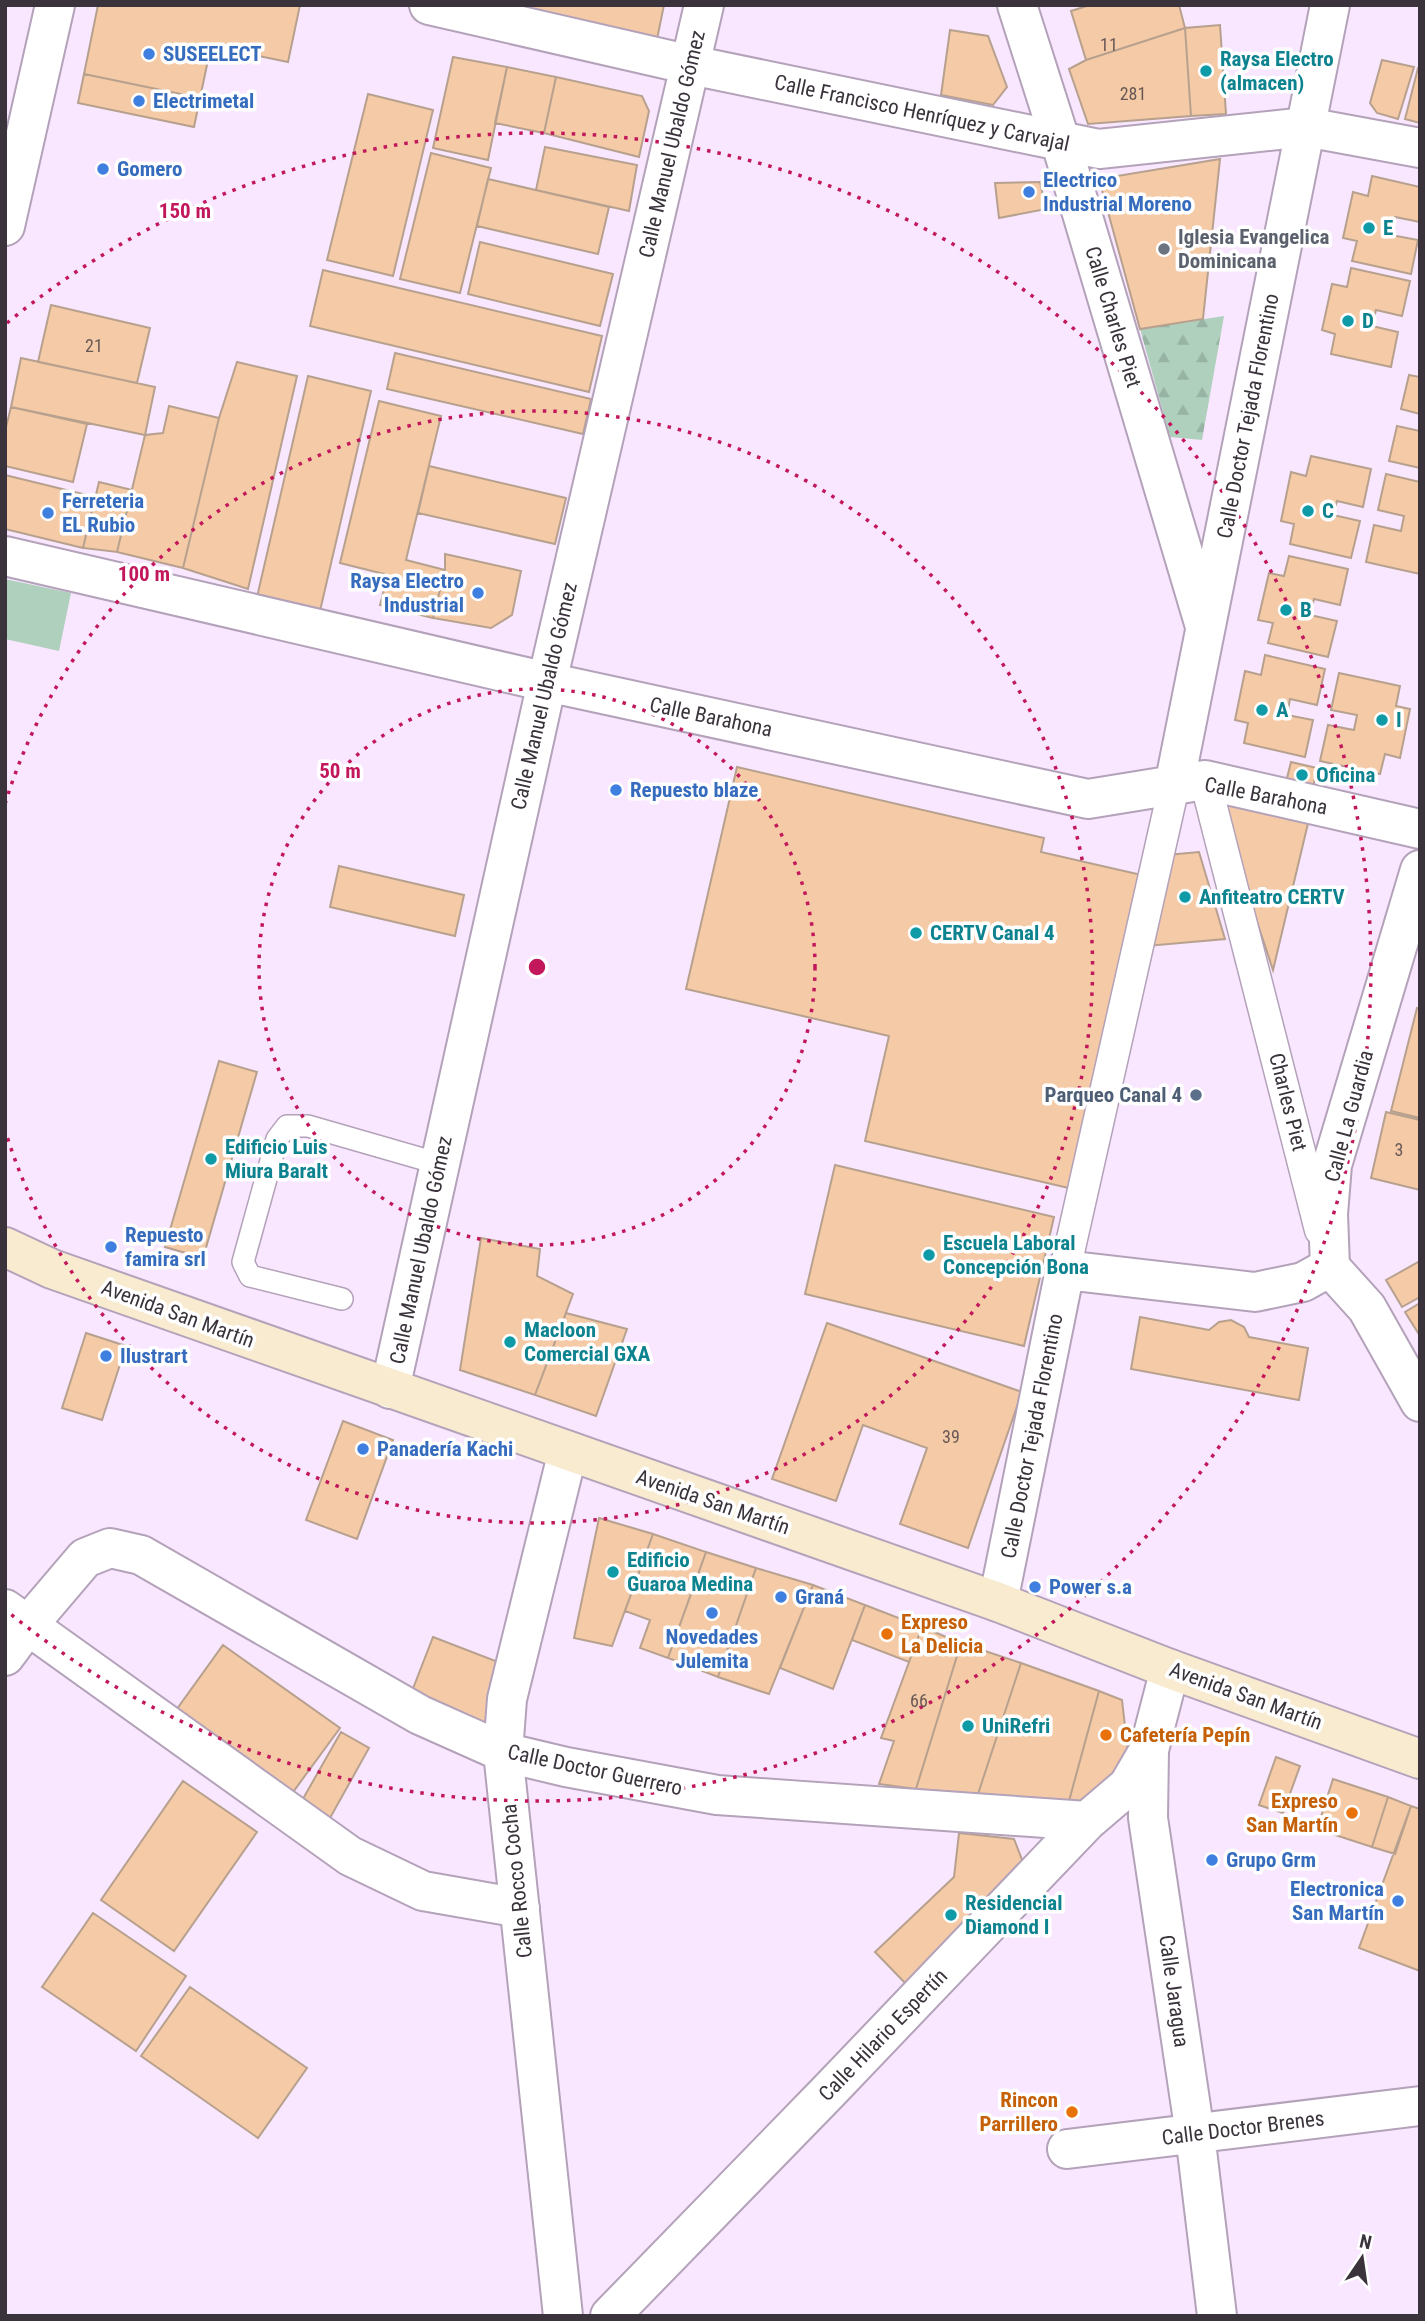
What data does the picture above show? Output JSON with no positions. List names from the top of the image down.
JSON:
{
  "streets": {
    "main road": ["Avenida San Martín"],
    "street": [
      "Calle Francisco Henríquez y Carvajal",
      "Calle Manuel Ubaldo Gómez",
      "Calle Charles Piet",
      "Calle Doctor Tejada Florentino",
      "Calle Barahona",
      "Charles Piet",
      "Calle La Guardia",
      "Calle Doctor Guerrero",
      "Calle Rocco Cocha",
      "Calle Jaragua",
      "Calle Hilario Espertín",
      "Calle Doctor Brenes"
    ]
  },
  "crossings": [
    ["Calle Francisco Henríquez y Carvajal", "Calle Manuel Ubaldo Gómez"],
    ["Calle Francisco Henríquez y Carvajal", "Calle Charles Piet"],
    ["Calle Francisco Henríquez y Carvajal", "Calle Doctor Tejada Florentino"],
    ["Calle Manuel Ubaldo Gómez", "Calle Barahona"],
    ["Calle Manuel Ubaldo Gómez", "Avenida San Martín"],
    ["Calle Charles Piet", "Calle Doctor Tejada Florentino"],
    ["Calle Doctor Tejada Florentino", "Calle Barahona"],
    ["Calle Doctor Tejada Florentino", "Charles Piet"],
    ["Calle Doctor Tejada Florentino", "Avenida San Martín"],
    ["Calle Barahona", "Charles Piet"],
    ["Charles Piet", "Calle La Guardia"],
    ["Avenida San Martín", "Calle Rocco Cocha"],
    ["Avenida San Martín", "Calle Jaragua"],
    ["Calle Doctor Guerrero", "Calle Rocco Cocha"],
    ["Calle Doctor Guerrero", "Calle Hilario Espertín"],
    ["Calle Jaragua", "Calle Hilario Espertín"],
    ["Calle Jaragua", "Calle Doctor Brenes"]
  ],
  "places": [
    "SUSEELECT",
    "Raysa Electro (almacen)",
    "Electrimetal",
    "Gomero",
    "Electrico Industrial Moreno",
    "E",
    "Iglesia Evangelica Dominicana",
    "D",
    "C",
    "Ferreteria EL Rubio",
    "Raysa Electro Industrial",
    "B",
    "A",
    "I",
    "Oficina",
    "Repuesto blaze",
    "Anfiteatro CERTV",
    "CERTV Canal 4",
    "Parqueo Canal 4",
    "Edificio Luis Miura Baralt",
    "Repuesto famira srl",
    "Escuela Laboral Concepción Bona",
    "Macloon Comercial GXA",
    "Ilustrart",
    "Panadería Kachi",
    "Edificio Guaroa Medina",
    "Power s.a",
    "Graná",
    "Novedades Julemita",
    "Expreso La Delicia",
    "UniRefri",
    "Cafetería Pepín",
    "Expreso San Martín",
    "Grupo Grm",
    "Electronica San Martín",
    "Residencial Diamond I",
    "Rincon Parrillero"
  ],
  "house_numbers": [
    "11",
    "281",
    "21",
    "3",
    "39",
    "66"
  ],
  "north": "top",
  "rings": ["150 m", "100 m", "50 m"]
}
